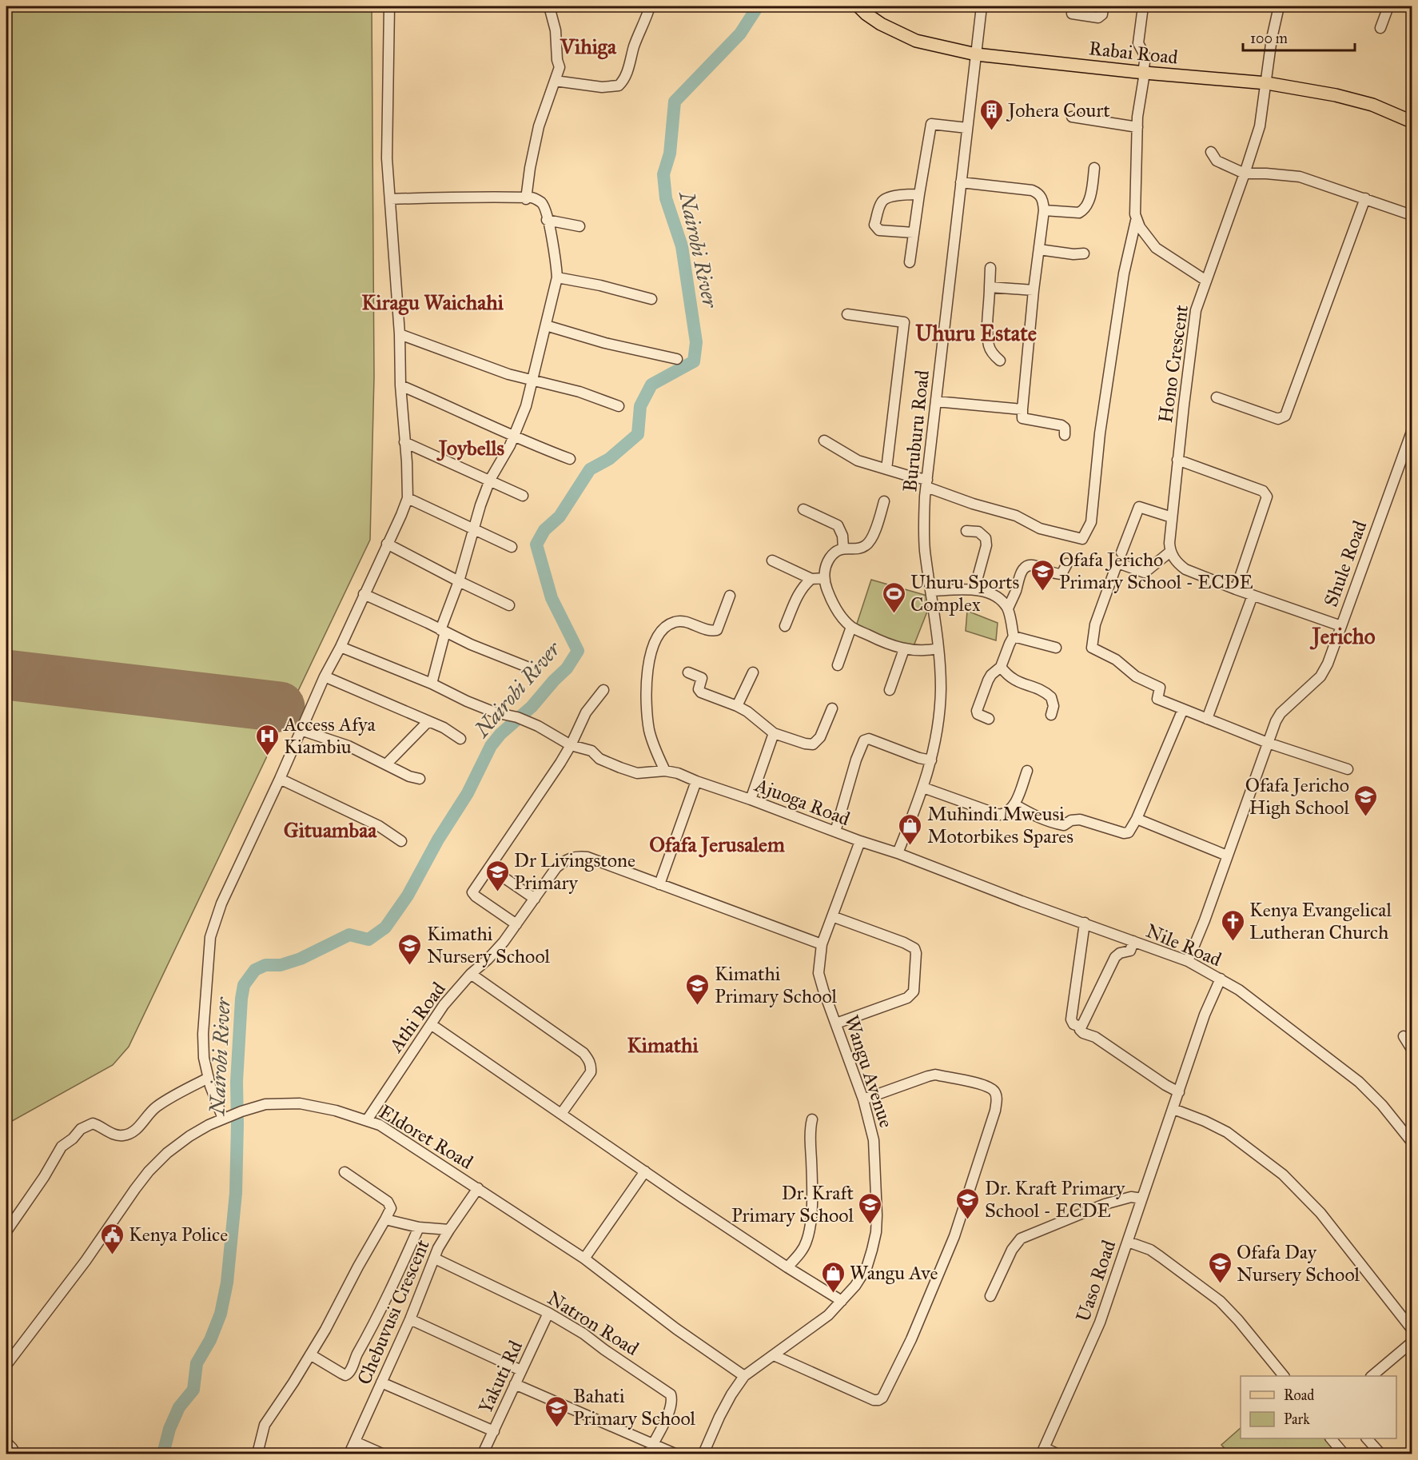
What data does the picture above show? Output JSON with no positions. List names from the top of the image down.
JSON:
{
  "streets": {
    "main road": ["Rabai Road"],
    "street": [
      "Hono Crescent",
      "Buruburu Road",
      "Shule Road",
      "Ajuoga Road",
      "Nile Road",
      "Athi Road",
      "Wangu Avenue",
      "Eldoret Road",
      "Uaso Road",
      "Chebuvusi Crescent",
      "Natron Road",
      "Yakuti Rd"
    ]
  },
  "crossings": [
    ["Rabai Road", "Hono Crescent"],
    ["Rabai Road", "Buruburu Road"],
    ["Buruburu Road", "Ajuoga Road"],
    ["Buruburu Road", "Nile Road"],
    ["Shule Road", "Nile Road"],
    ["Ajuoga Road", "Nile Road"],
    ["Ajuoga Road", "Wangu Avenue"],
    ["Nile Road", "Uaso Road"],
    ["Athi Road", "Wangu Avenue"],
    ["Athi Road", "Eldoret Road"],
    ["Wangu Avenue", "Eldoret Road"],
    ["Eldoret Road", "Chebuvusi Crescent"],
    ["Chebuvusi Crescent", "Natron Road"],
    ["Natron Road", "Yakuti Rd"]
  ],
  "districts": [
    "Vihiga",
    "Kiragu Waichahi",
    "Uhuru Estate",
    "Joybells",
    "Jericho",
    "Gituambaa",
    "Ofafa Jerusalem",
    "Kimathi"
  ],
  "water": ["Nairobi River"],
  "places": {
    "building": ["Johera Court"],
    "school or university": [
      "Ofafa Jericho Primary School - ECDE",
      "Ofafa Jericho High School",
      "Dr Livingstone Primary",
      "Kimathi Nursery School",
      "Kimathi Primary School",
      "Dr. Kraft Primary School - ECDE",
      "Dr. Kraft Primary School",
      "Ofafa Day Nursery School",
      "Bahati Primary School"
    ],
    "sports": ["Uhuru Sports Complex"],
    "hospital": ["Access Afya Kiambiu"],
    "shop": ["Muhindi Mweusi Motorbikes Spares", "Wangu Ave"],
    "church": ["Kenya Evangelical Lutheran Church"],
    "public building": ["Kenya Police"]
  },
  "legend": ["Road", "Park"],
  "scale_bar": "100 m"
}
